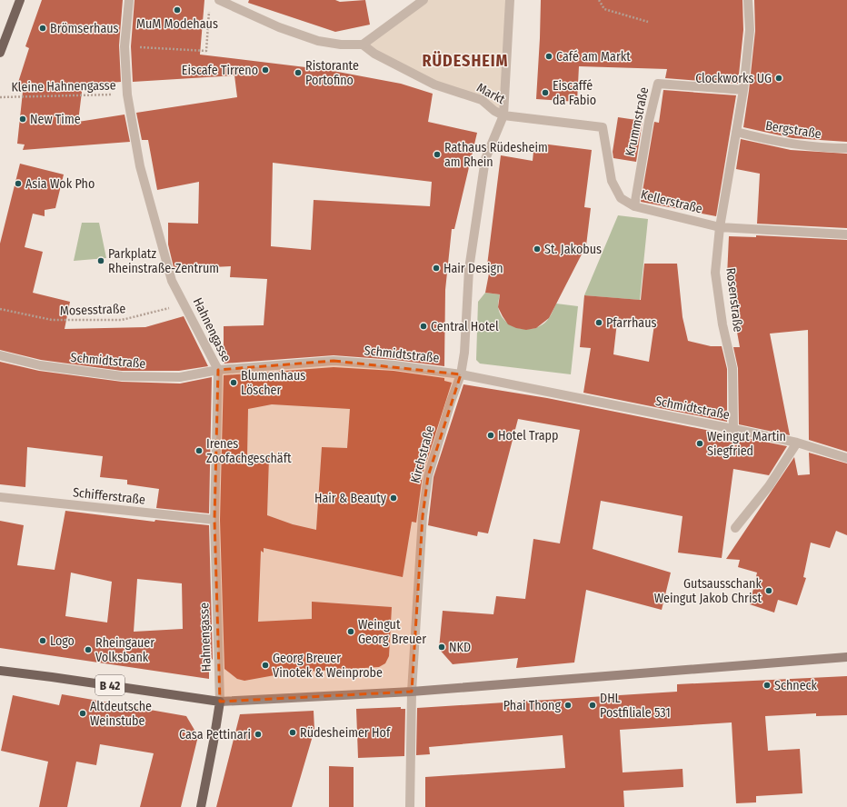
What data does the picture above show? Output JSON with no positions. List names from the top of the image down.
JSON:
{
  "streets": {
    "main road": ["B 42"],
    "street": [
      "Markt",
      "Krummstraße",
      "Bergstraße",
      "Kellerstraße",
      "Rosenstraße",
      "Hahnengasse",
      "Schmidtstraße",
      "Kirchstraße",
      "Schifferstraße"
    ],
    "path": ["Kleine Hahnengasse", "Mosesstraße"]
  },
  "crossings": [
    ["Kleine Hahnengasse", "Hahnengasse"],
    ["Markt", "Kellerstraße"],
    ["Markt", "Kirchstraße"],
    ["Krummstraße", "Kellerstraße"],
    ["Bergstraße", "Rosenstraße"],
    ["Kellerstraße", "Rosenstraße"],
    ["Kellerstraße", "Kirchstraße"],
    ["Rosenstraße", "Schmidtstraße"],
    ["Mosesstraße", "Hahnengasse"],
    ["Hahnengasse", "Schmidtstraße"],
    ["Hahnengasse", "Schifferstraße"],
    ["Hahnengasse", "B 42"],
    ["Schmidtstraße", "Kirchstraße"]
  ],
  "districts": ["RÜDESHEIM"],
  "places": [
    "MuM Modehaus",
    "Brömserhaus",
    "Café am Markt",
    "Eiscafe Tirreno",
    "Ristorante Portofino",
    "Clockworks UG",
    "Eiscaffé da Fabio",
    "New Time",
    "Rathaus Rüdesheim am Rhein",
    "Asia Wok Pho",
    "St. Jakobus",
    "Parkplatz Rheinstraße-Zentrum",
    "Hair Design",
    "Pfarrhaus",
    "Central Hotel",
    "Blumenhaus Löscher",
    "Hotel Trapp",
    "Weingut Martin Siegfried",
    "Irenes Zoofachgeschäft",
    "Hair & Beauty",
    "Gutsausschank Weingut Jakob Christ",
    "Weingut Georg Breuer",
    "Logo",
    "NKD",
    "Rheingauer Volksbank",
    "Georg Breuer Vinotek & Weinprobe",
    "Schneck",
    "Phai Thong",
    "DHL Postfiliale 531",
    "Altdeutsche Weinstube",
    "Rüdesheimer Hof",
    "Casa Pettinari"
  ]
}
